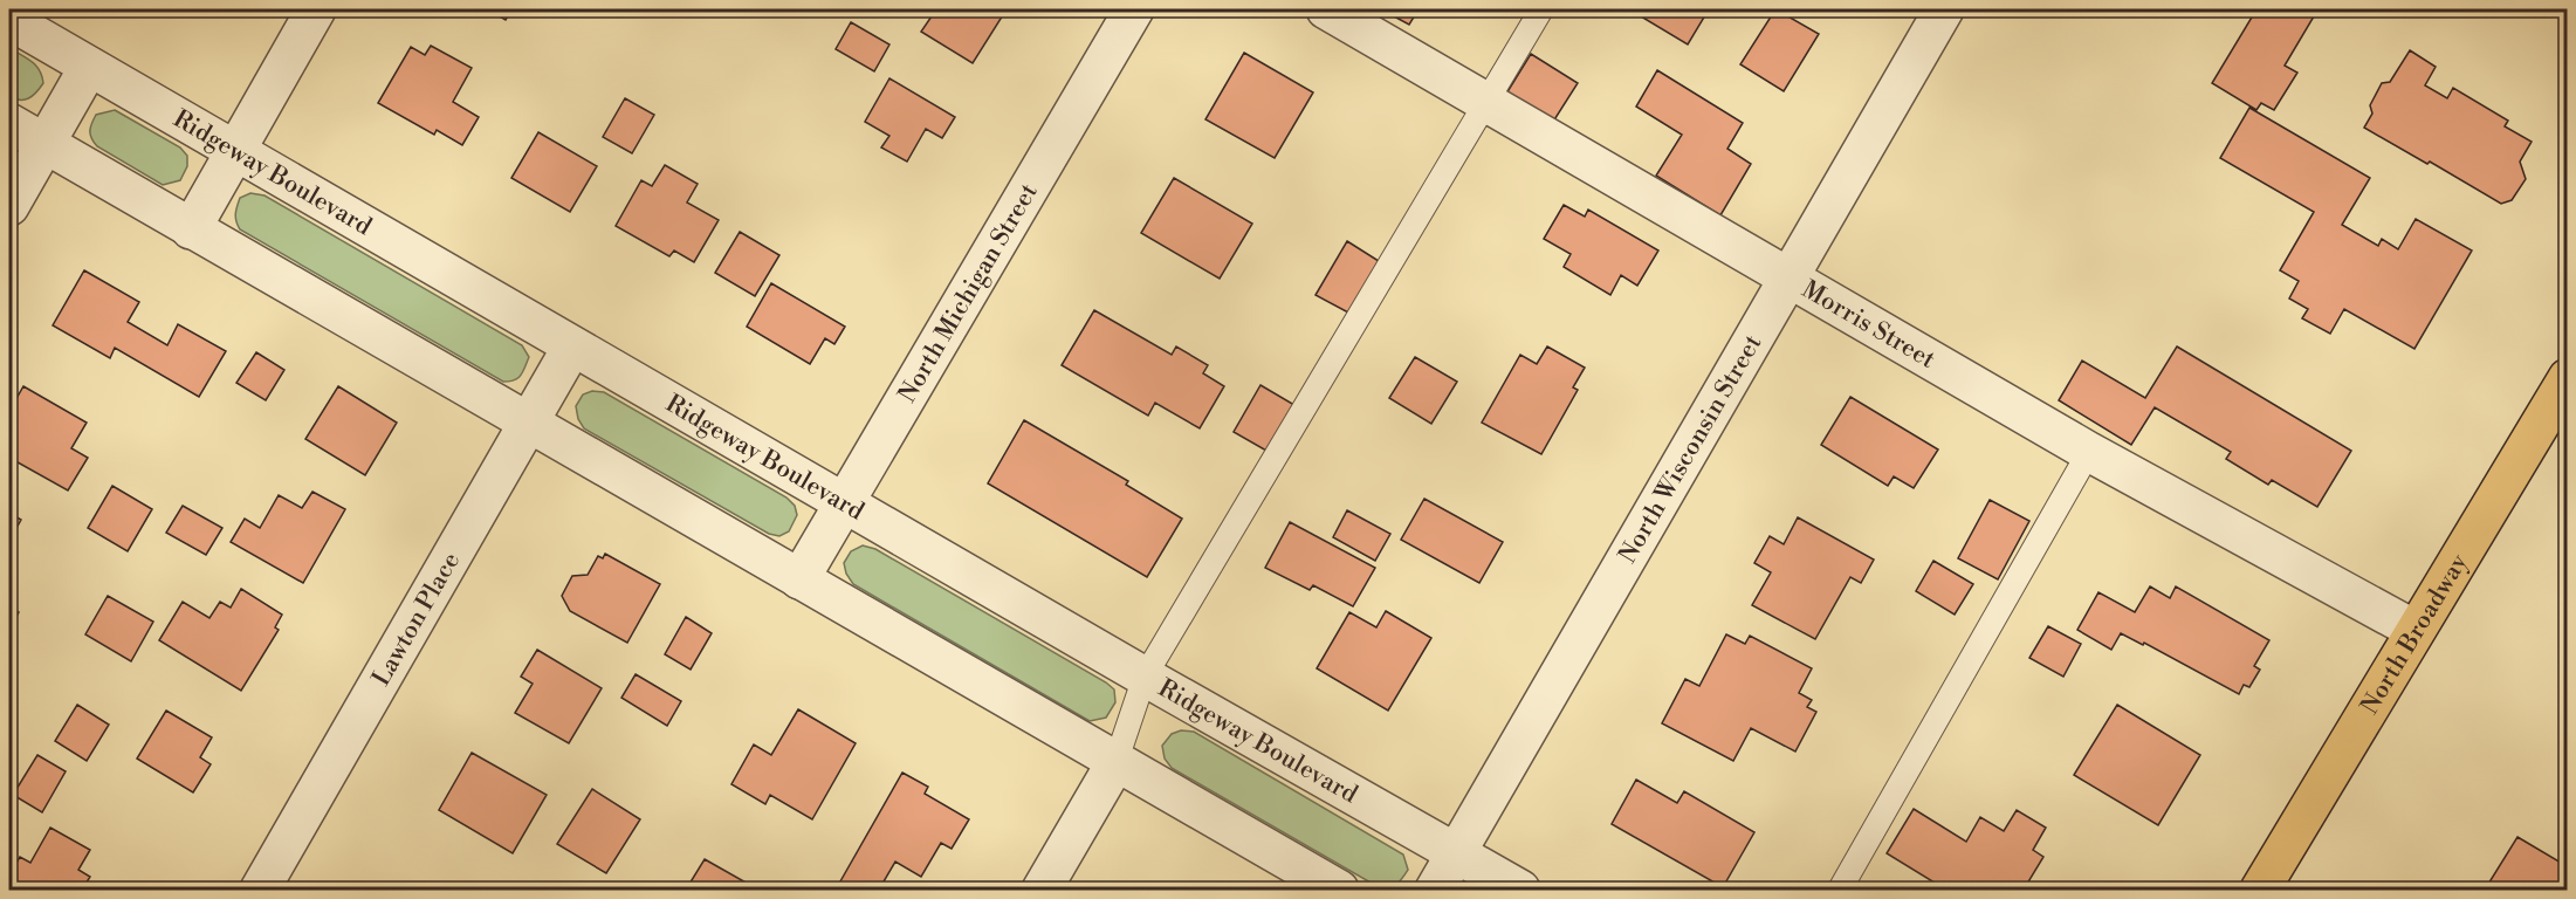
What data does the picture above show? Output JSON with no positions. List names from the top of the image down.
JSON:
{
  "streets": {
    "main road": ["North Broadway"],
    "street": [
      "Ridgeway Boulevard",
      "North Michigan Street",
      "Morris Street",
      "North Wisconsin Street",
      "Lawton Place"
    ]
  },
  "crossings": [
    ["Ridgeway Boulevard", "North Michigan Street"],
    ["Ridgeway Boulevard", "North Wisconsin Street"],
    ["Ridgeway Boulevard", "Lawton Place"],
    ["Morris Street", "North Wisconsin Street"],
    ["Morris Street", "North Broadway"]
  ]
}
